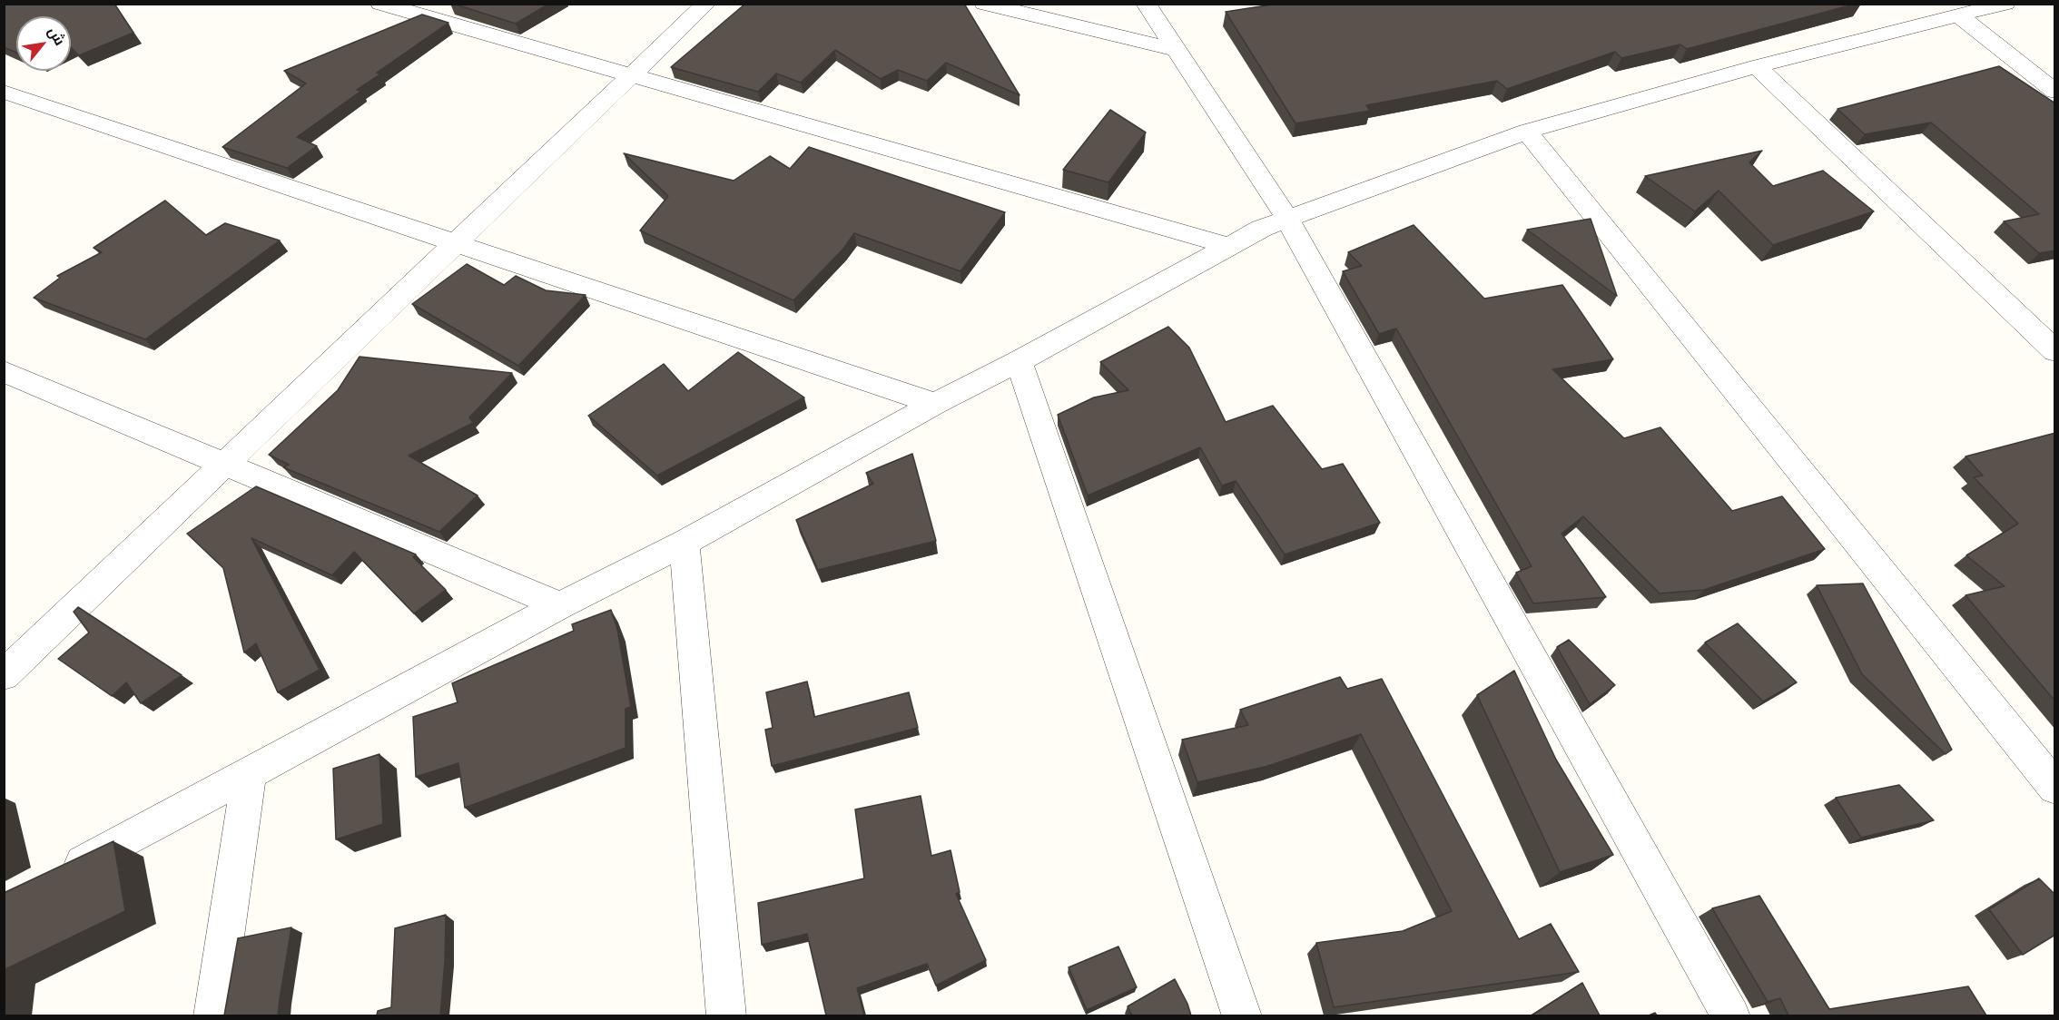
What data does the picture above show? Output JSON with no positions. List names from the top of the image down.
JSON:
{
  "north": "top right"
}
